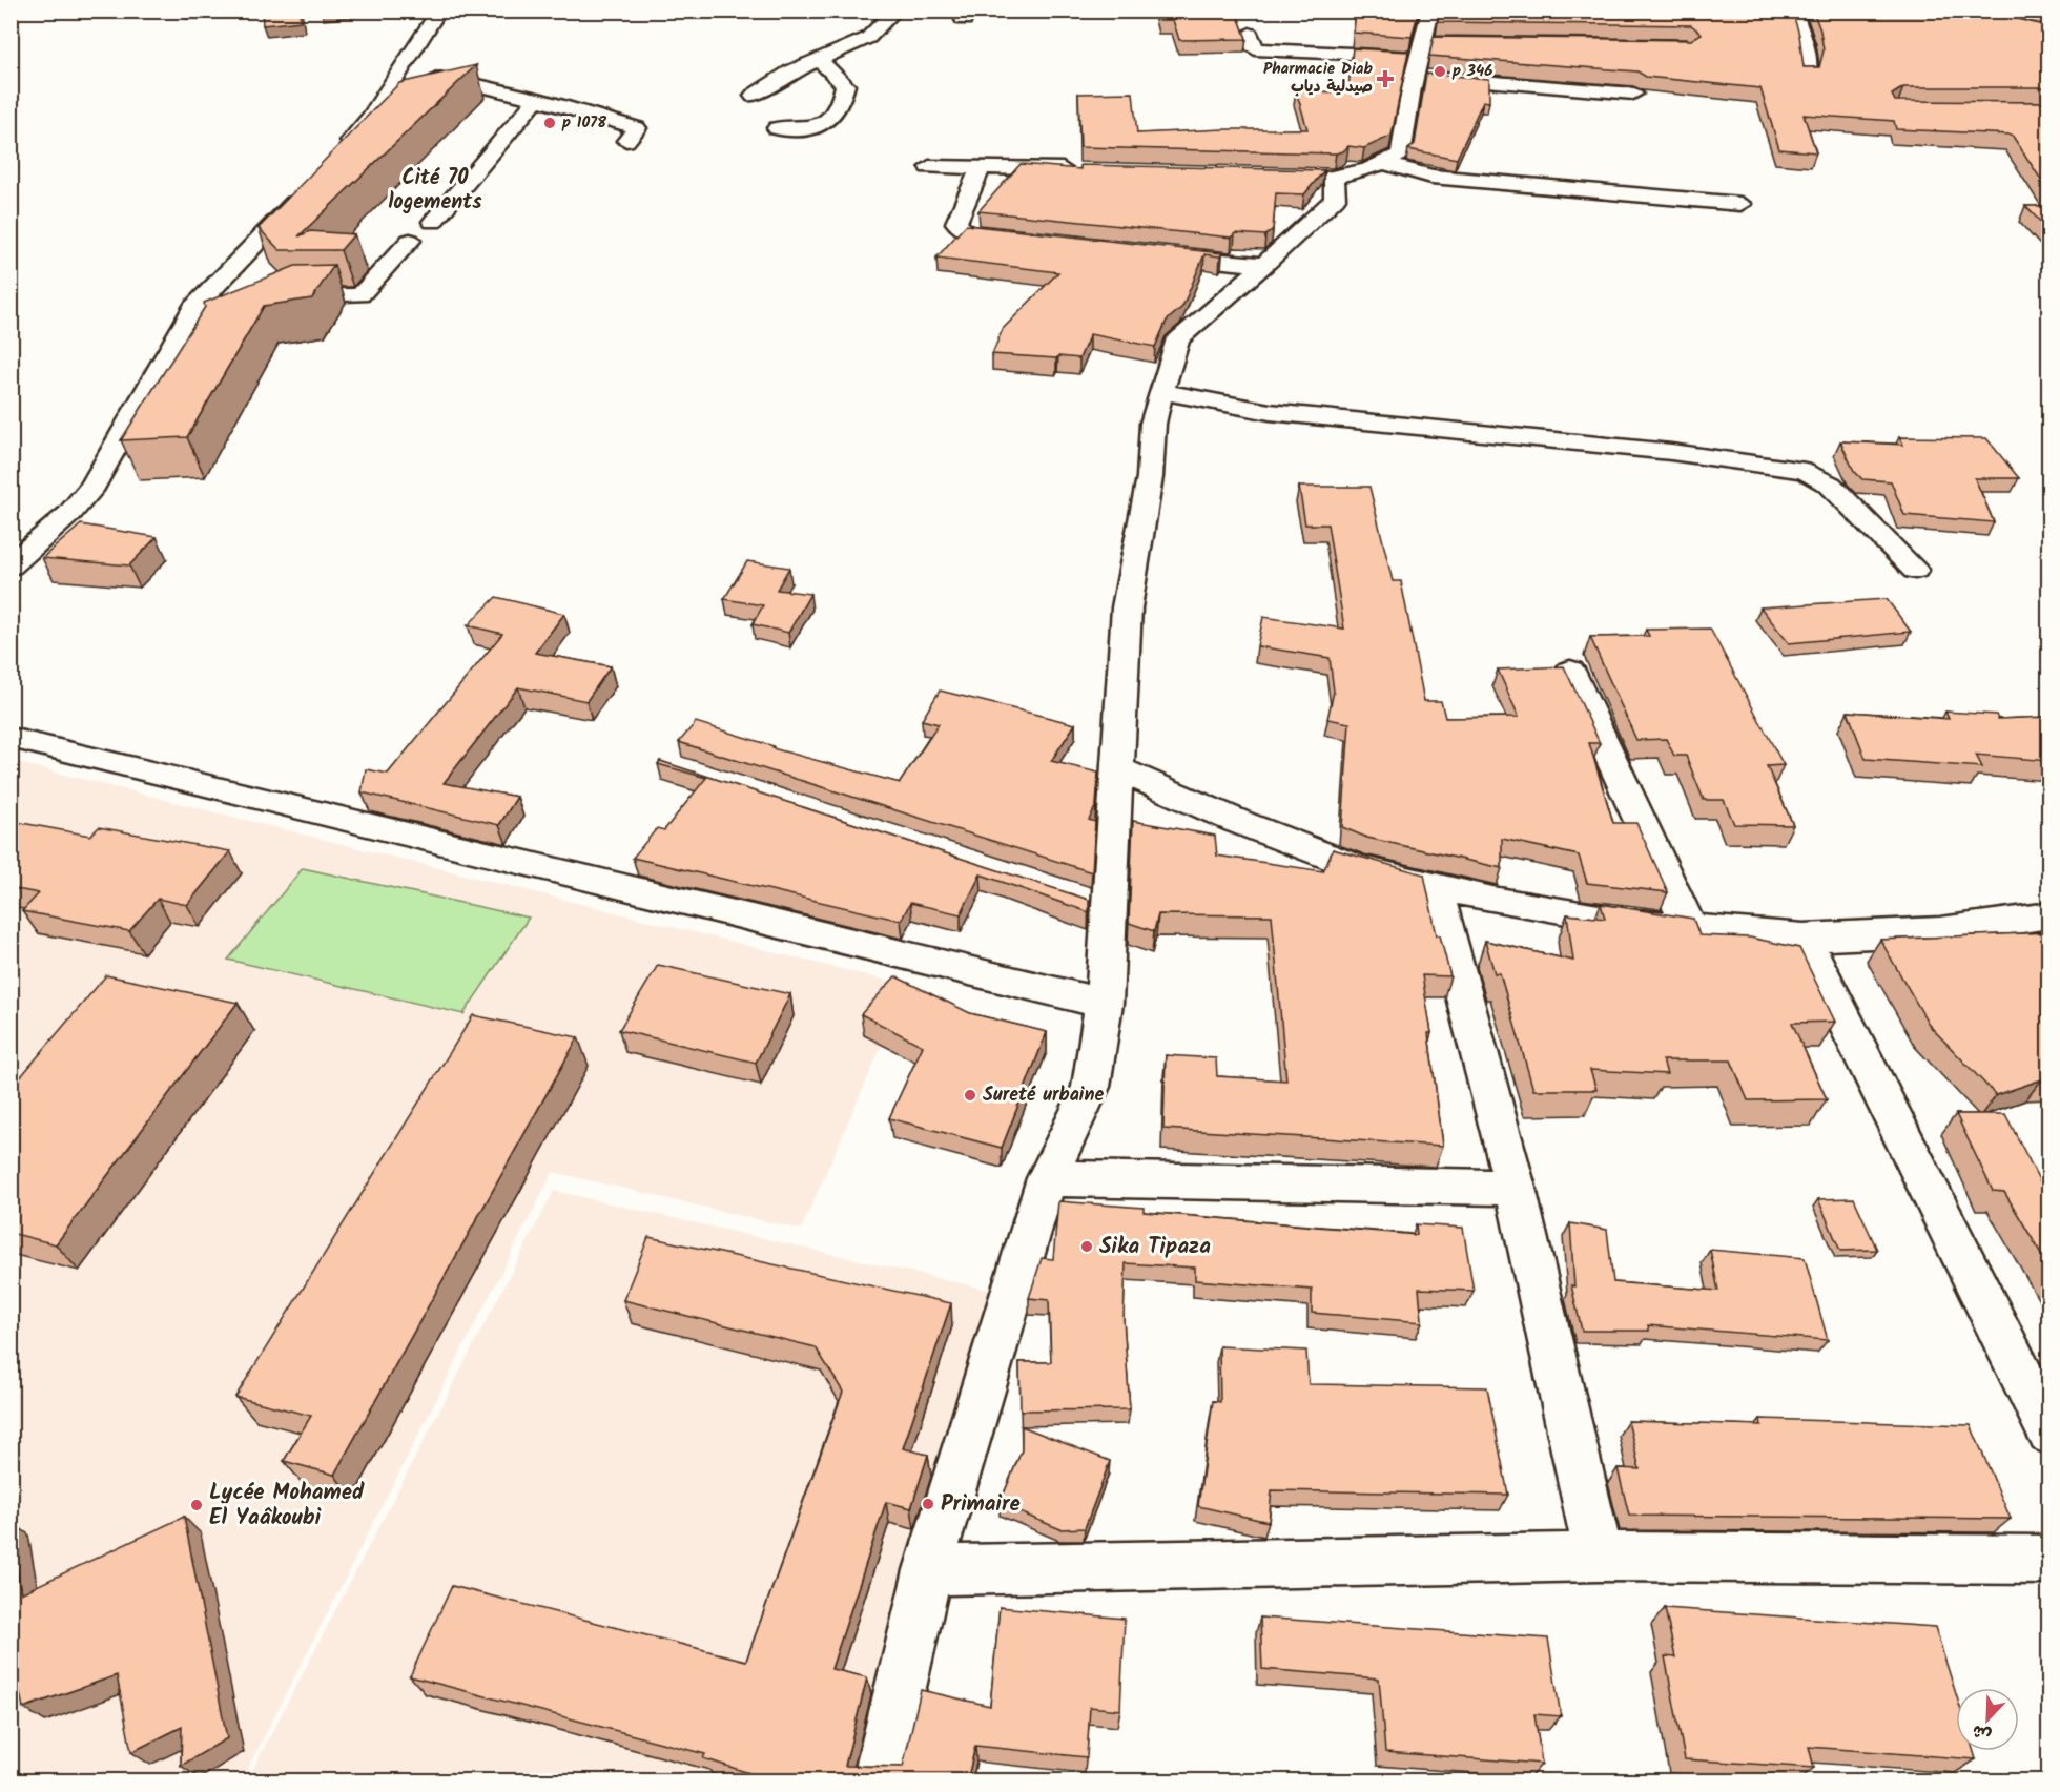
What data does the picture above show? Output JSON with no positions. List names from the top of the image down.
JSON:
{
  "districts": ["Cité 70 logements"],
  "places": {
    "other": [
      "p 346",
      "p 1078",
      "Sureté urbaine",
      "Sika Tipaza",
      "Primaire",
      "Lycée Mohamed El Yaâkoubi"
    ],
    "health": ["Pharmacie Diab صيدلية دياب"]
  },
  "north": "bottom left"
}
